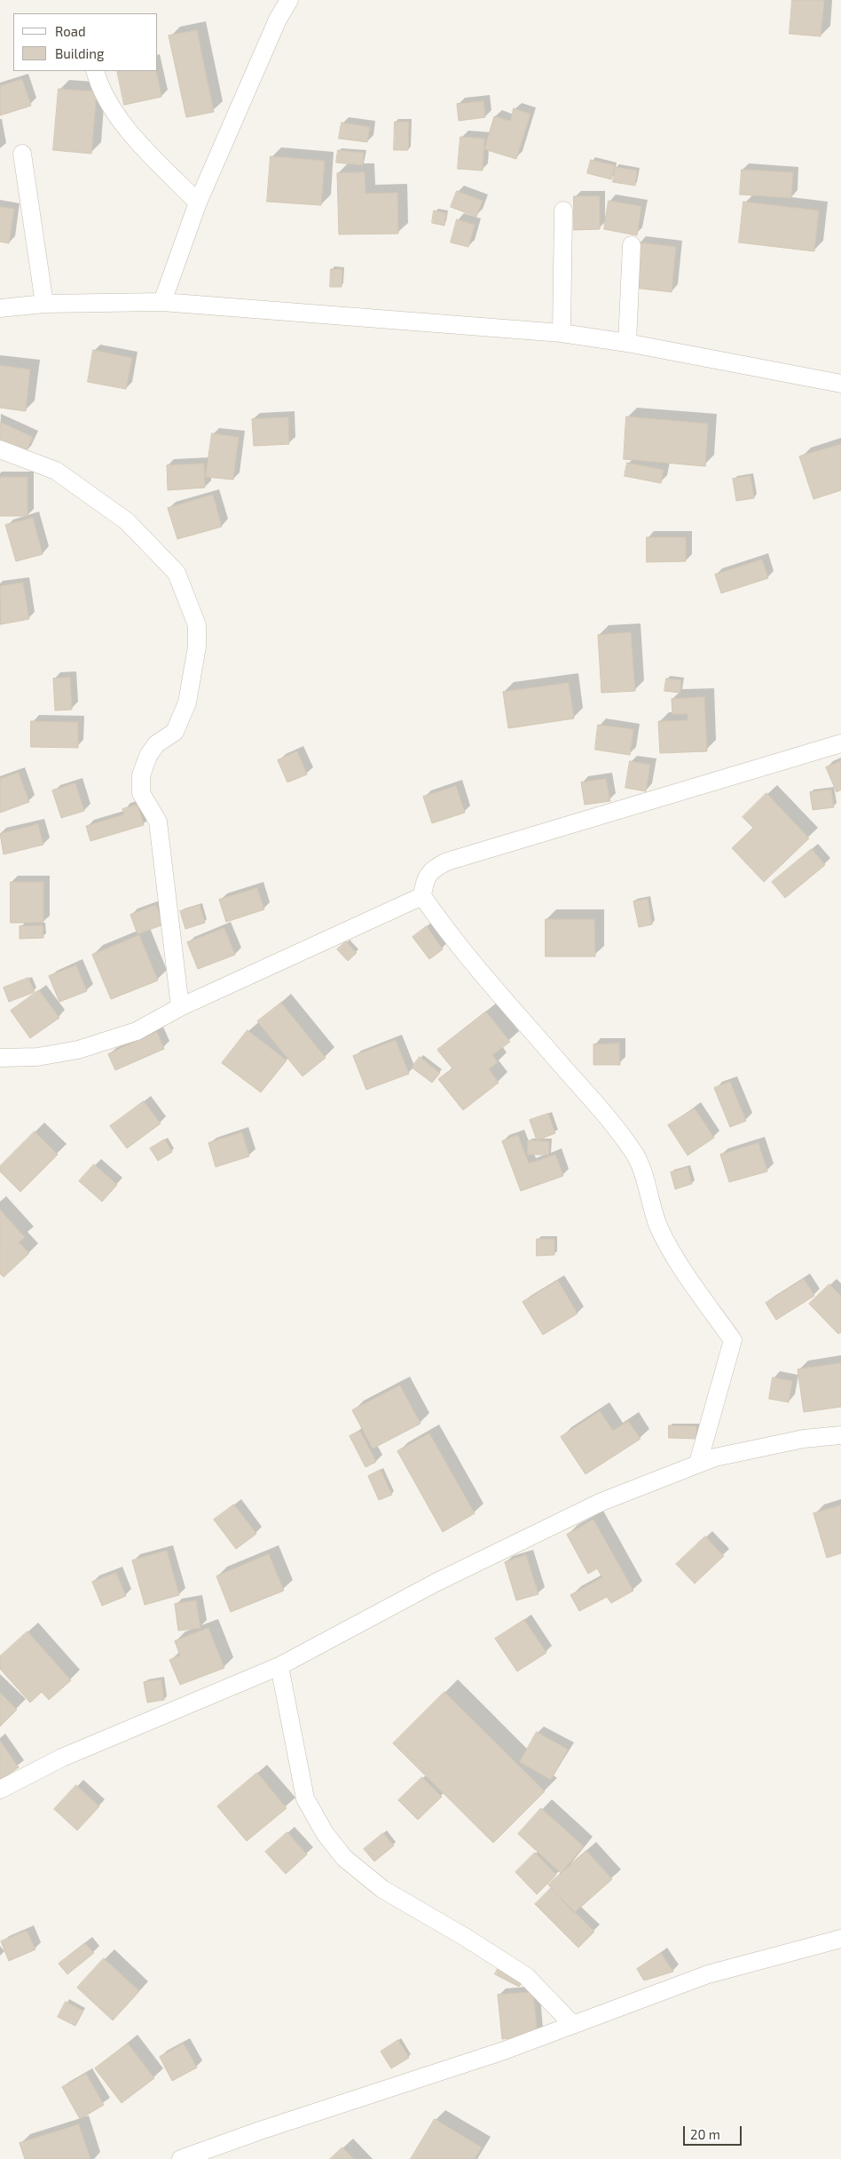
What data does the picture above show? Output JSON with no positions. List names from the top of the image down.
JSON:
{
  "legend": ["Road", "Building"],
  "scale_bar": "20 m"
}
